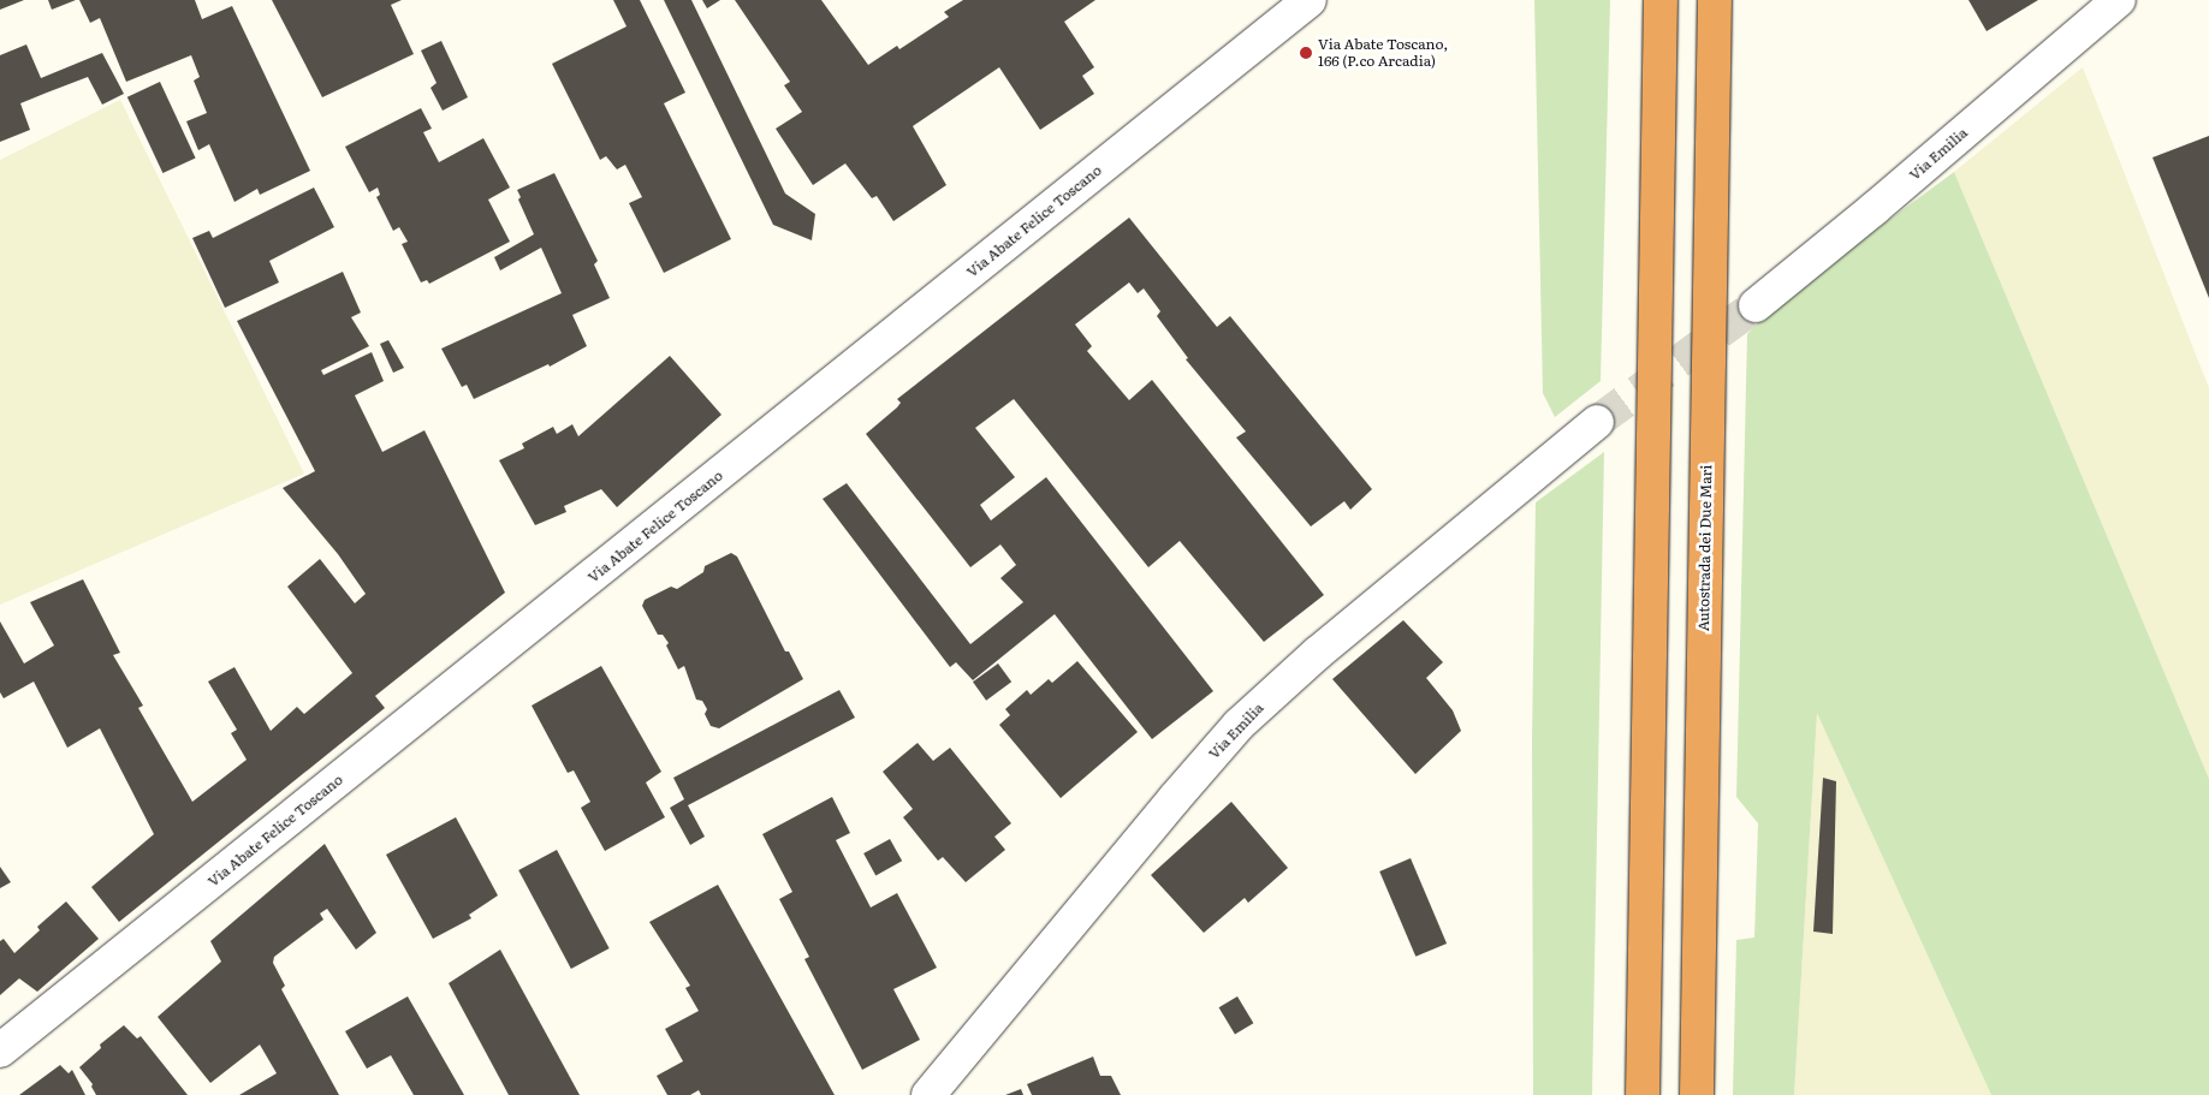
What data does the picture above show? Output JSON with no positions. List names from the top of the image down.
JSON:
{
  "streets": {
    "highway": ["Autostrada dei Due Mari"],
    "street": ["Via Emilia", "Via Abate Felice Toscano"]
  },
  "places": ["Via Abate Toscano, 166 (P.co Arcadia)"]
}
